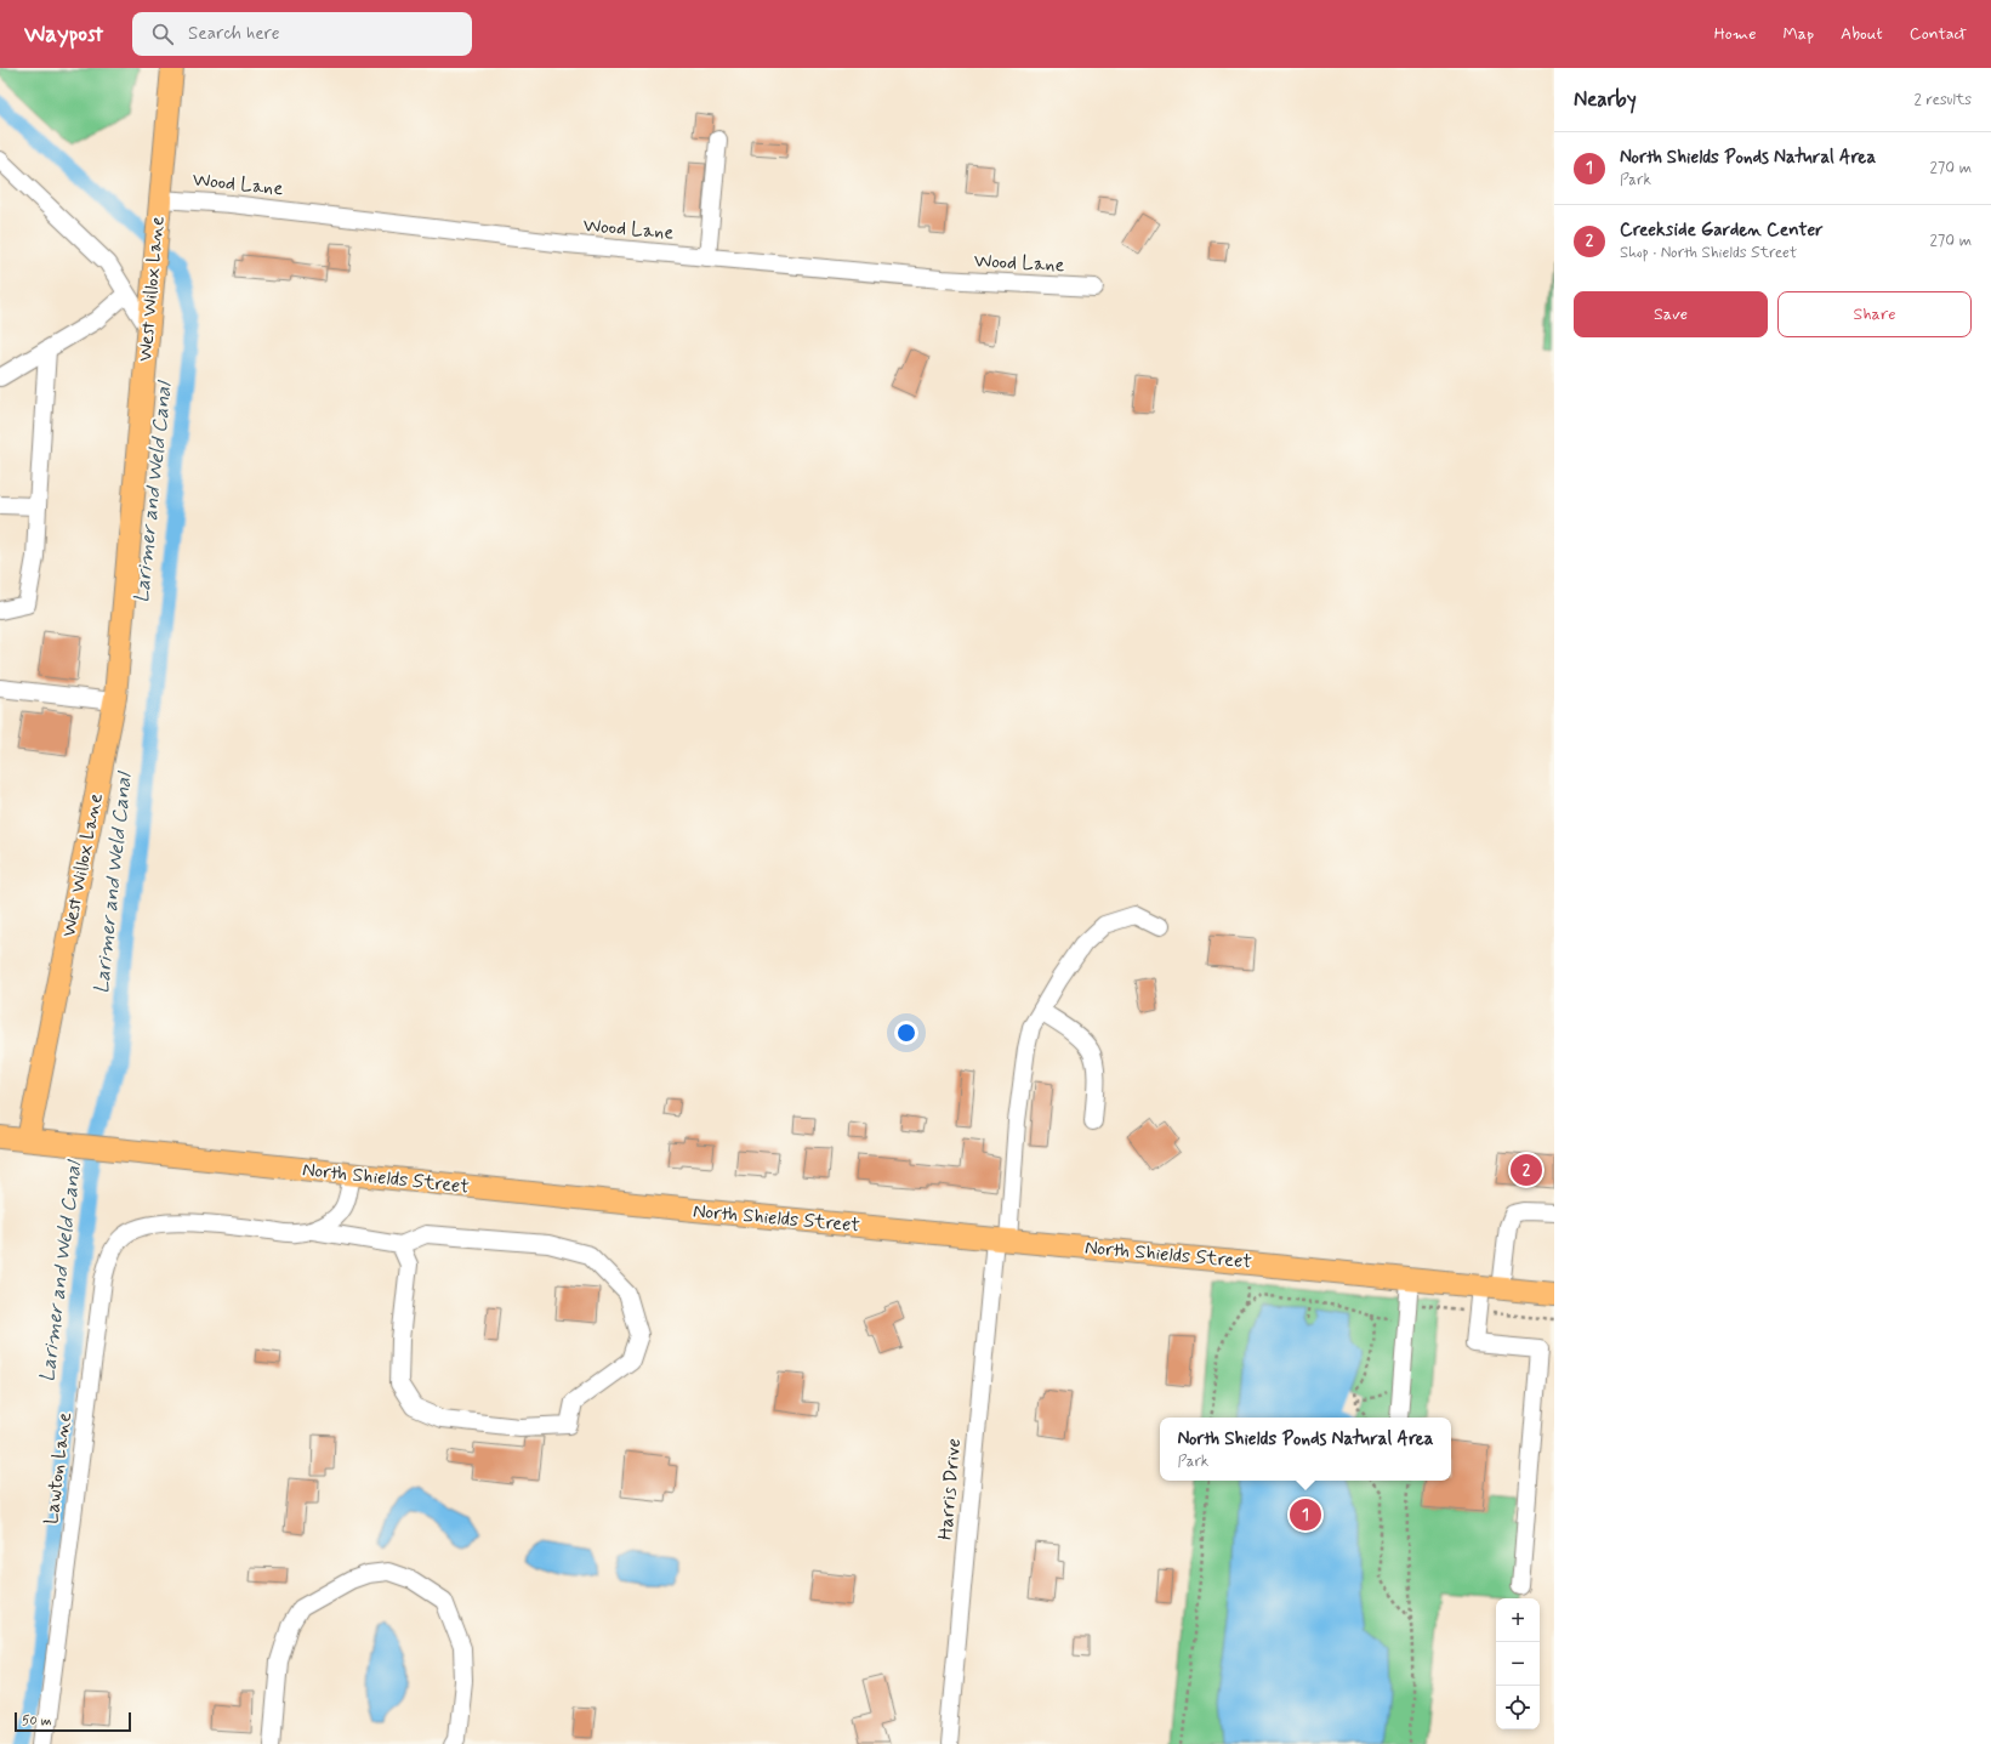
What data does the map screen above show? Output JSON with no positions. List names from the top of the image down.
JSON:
{
  "streets": {
    "main road": ["West Willox Lane", "North Shields Street"],
    "street": ["Wood Lane", "Lawton Lane", "Harris Drive"]
  },
  "crossings": [
    ["Wood Lane", "West Willox Lane"],
    ["West Willox Lane", "North Shields Street"],
    ["North Shields Street", "Lawton Lane"],
    ["North Shields Street", "Harris Drive"]
  ],
  "water": ["Larimer and Weld Canal"],
  "scale_bar": "50 m",
  "page": {
    "header": "Waypost",
    "search": "Search here",
    "nav": [
      "Home",
      "Map",
      "About",
      "Contact"
    ],
    "heading": ["Nearby", "2 results"],
    "list": [
      {
        "mark": "1",
        "name": "North Shields Ponds Natural Area",
        "note": "Park",
        "value": "270 m"
      },
      {
        "mark": "2",
        "name": "Creekside Garden Center",
        "note": "Shop · North Shields Street",
        "value": "270 m"
      }
    ],
    "buttons": ["Save", "Share"],
    "pins": ["2", "1"],
    "popup": ["North Shields Ponds Natural Area", "Park"],
    "map_buttons": ["+", "−"],
    "scale": "50 m"
  }
}
